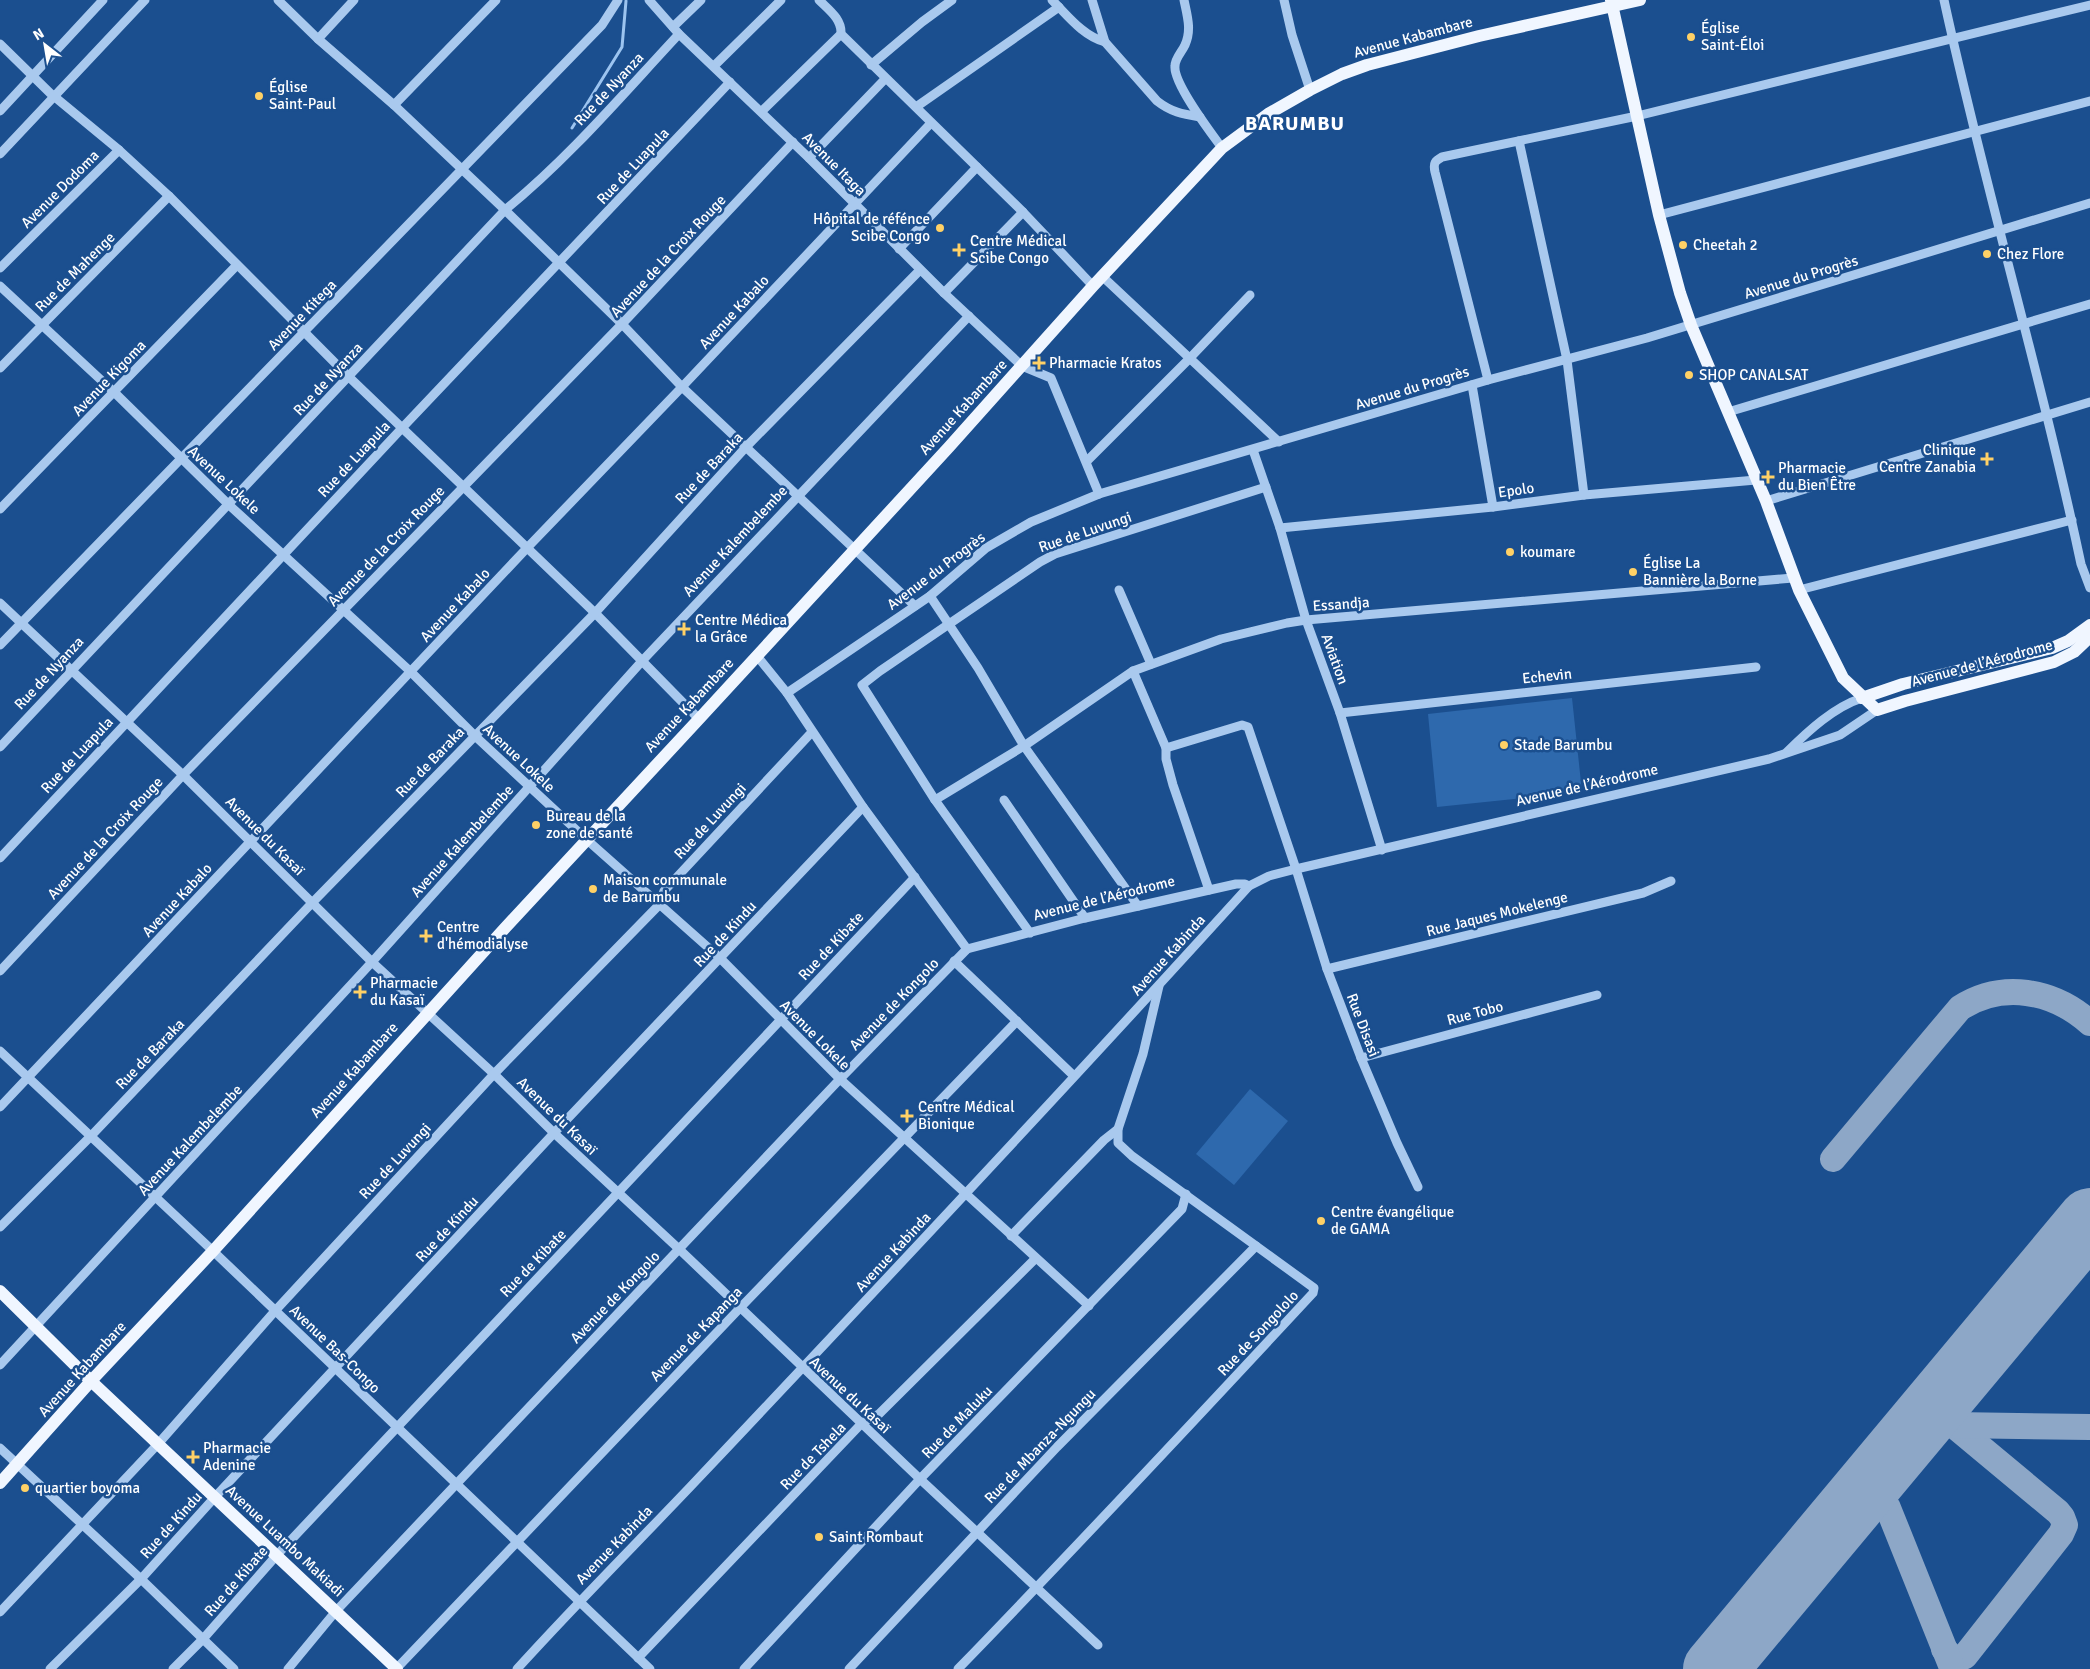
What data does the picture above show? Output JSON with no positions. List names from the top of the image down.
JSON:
{
  "streets": {
    "main road": ["Avenue Kabambare", "Avenue de l’Aérodrome", "Avenue Luambo Makiadi"],
    "street": [
      "Rue de Nyanza",
      "Avenue Itaga",
      "Rue de Luapula",
      "Avenue Dodoma",
      "Avenue de la Croix Rouge",
      "Rue de Mahenge",
      "Avenue du Progrès",
      "Avenue Kabalo",
      "Avenue Kitega",
      "Avenue Kigoma",
      "Rue de Baraka",
      "Avenue Lokele",
      "Epolo",
      "Rue de Luvungi",
      "Avenue Kalembelembe",
      "Essandja",
      "Aviation",
      "Echevin",
      "Avenue du Kasaï",
      "Rue Jaques Mokelenge",
      "Rue de Kindu",
      "Rue de Kibate",
      "Avenue Kabinda",
      "Avenue de Kongolo",
      "Rue Tobo",
      "Rue Disasi",
      "Rue de Songololo",
      "Avenue de Kapanga",
      "Avenue Bas-Congo",
      "Rue de Maluku",
      "Rue de Mbanza-Ngungu",
      "Rue de Tshela"
    ]
  },
  "crossings": [
    ["Avenue Kabambare", "Avenue Itaga"],
    ["Avenue Kabambare", "Avenue Lokele"],
    ["Avenue Kabambare", "Avenue du Kasaï"],
    ["Avenue Kabambare", "Avenue Bas-Congo"],
    ["Avenue Kabambare", "Avenue Luambo Makiadi"],
    ["Rue de Nyanza", "Avenue Itaga"],
    ["Rue de Nyanza", "Avenue Lokele"],
    ["Rue de Nyanza", "Avenue du Kasaï"],
    ["Avenue Itaga", "Rue de Luapula"],
    ["Avenue Itaga", "Avenue de la Croix Rouge"],
    ["Avenue Itaga", "Avenue Kabalo"],
    ["Avenue Itaga", "Rue de Baraka"],
    ["Avenue Itaga", "Avenue Kalembelembe"],
    ["Rue de Luapula", "Avenue Lokele"],
    ["Rue de Luapula", "Avenue du Kasaï"],
    ["Avenue de la Croix Rouge", "Avenue Lokele"],
    ["Avenue de la Croix Rouge", "Avenue du Kasaï"],
    ["Rue de Mahenge", "Avenue Lokele"],
    ["Avenue du Progrès", "Aviation"],
    ["Avenue Kabalo", "Avenue Lokele"],
    ["Avenue Kabalo", "Avenue du Kasaï"],
    ["Avenue Kabalo", "Avenue Bas-Congo"],
    ["Avenue Kitega", "Avenue Lokele"],
    ["Avenue Kitega", "Avenue du Kasaï"],
    ["Avenue Kigoma", "Avenue Lokele"],
    ["Rue de Baraka", "Avenue Lokele"],
    ["Rue de Baraka", "Avenue du Kasaï"],
    ["Rue de Baraka", "Avenue Bas-Congo"],
    ["Avenue Lokele", "Rue de Luvungi"],
    ["Avenue Lokele", "Avenue Kalembelembe"],
    ["Avenue Lokele", "Rue de Kindu"],
    ["Avenue Lokele", "Rue de Kibate"],
    ["Avenue Lokele", "Avenue Kabinda"],
    ["Avenue Lokele", "Avenue de Kongolo"],
    ["Avenue Lokele", "Avenue de Kapanga"],
    ["Avenue Lokele", "Rue de Maluku"],
    ["Avenue Lokele", "Rue de Tshela"],
    ["Epolo", "Aviation"],
    ["Rue de Luvungi", "Essandja"],
    ["Rue de Luvungi", "Aviation"],
    ["Rue de Luvungi", "Avenue du Kasaï"],
    ["Rue de Luvungi", "Avenue Bas-Congo"],
    ["Rue de Luvungi", "Avenue Luambo Makiadi"],
    ["Avenue Kalembelembe", "Avenue du Kasaï"],
    ["Avenue Kalembelembe", "Avenue Bas-Congo"],
    ["Avenue Kalembelembe", "Avenue Luambo Makiadi"],
    ["Essandja", "Aviation"],
    ["Aviation", "Avenue de l’Aérodrome"],
    ["Aviation", "Echevin"],
    ["Avenue de l’Aérodrome", "Avenue Kabinda"],
    ["Avenue de l’Aérodrome", "Avenue de Kongolo"],
    ["Avenue de l’Aérodrome", "Rue Disasi"],
    ["Avenue du Kasaï", "Rue de Kindu"],
    ["Avenue du Kasaï", "Rue de Kibate"],
    ["Avenue du Kasaï", "Avenue Kabinda"],
    ["Avenue du Kasaï", "Avenue de Kongolo"],
    ["Avenue du Kasaï", "Rue de Songololo"],
    ["Avenue du Kasaï", "Avenue de Kapanga"],
    ["Avenue du Kasaï", "Rue de Maluku"],
    ["Avenue du Kasaï", "Rue de Mbanza-Ngungu"],
    ["Avenue du Kasaï", "Rue de Tshela"],
    ["Rue Jaques Mokelenge", "Rue Disasi"],
    ["Rue de Kindu", "Avenue Bas-Congo"],
    ["Rue de Kindu", "Avenue Luambo Makiadi"],
    ["Rue de Kibate", "Avenue Bas-Congo"],
    ["Rue de Kibate", "Avenue Luambo Makiadi"],
    ["Avenue Kabinda", "Rue Disasi"],
    ["Avenue Kabinda", "Avenue Bas-Congo"],
    ["Avenue de Kongolo", "Avenue Bas-Congo"],
    ["Avenue de Kongolo", "Avenue Luambo Makiadi"],
    ["Rue Tobo", "Rue Disasi"],
    ["Rue de Songololo", "Rue de Maluku"],
    ["Rue de Songololo", "Rue de Mbanza-Ngungu"],
    ["Avenue de Kapanga", "Avenue Bas-Congo"],
    ["Avenue de Kapanga", "Avenue Luambo Makiadi"],
    ["Avenue Bas-Congo", "Rue de Tshela"]
  ],
  "districts": ["BARUMBU"],
  "places": {
    "other": [
      "Église Saint-Éloi",
      "Église Saint-Paul",
      "Hôpital de réfénce Scibe Congo",
      "Cheetah 2",
      "Chez Flore",
      "SHOP CANALSAT",
      "koumare",
      "Église La Bannière la Borne",
      "Stade Barumbu",
      "Bureau de la zone de santé",
      "Maison communale de Barumbu",
      "Centre évangélique de GAMA",
      "quartier boyoma",
      "Saint Rombaut"
    ],
    "health": [
      "Centre Médical Scibe Congo",
      "Pharmacie Kratos",
      "Clinique Centre Zanabia",
      "Pharmacie du Bien Être",
      "Centre Médica la Grâce",
      "Centre d'hémodialyse",
      "Pharmacie du Kasaï",
      "Centre Médical Bionique",
      "Pharmacie Adenine"
    ]
  },
  "north": "top left"
}
